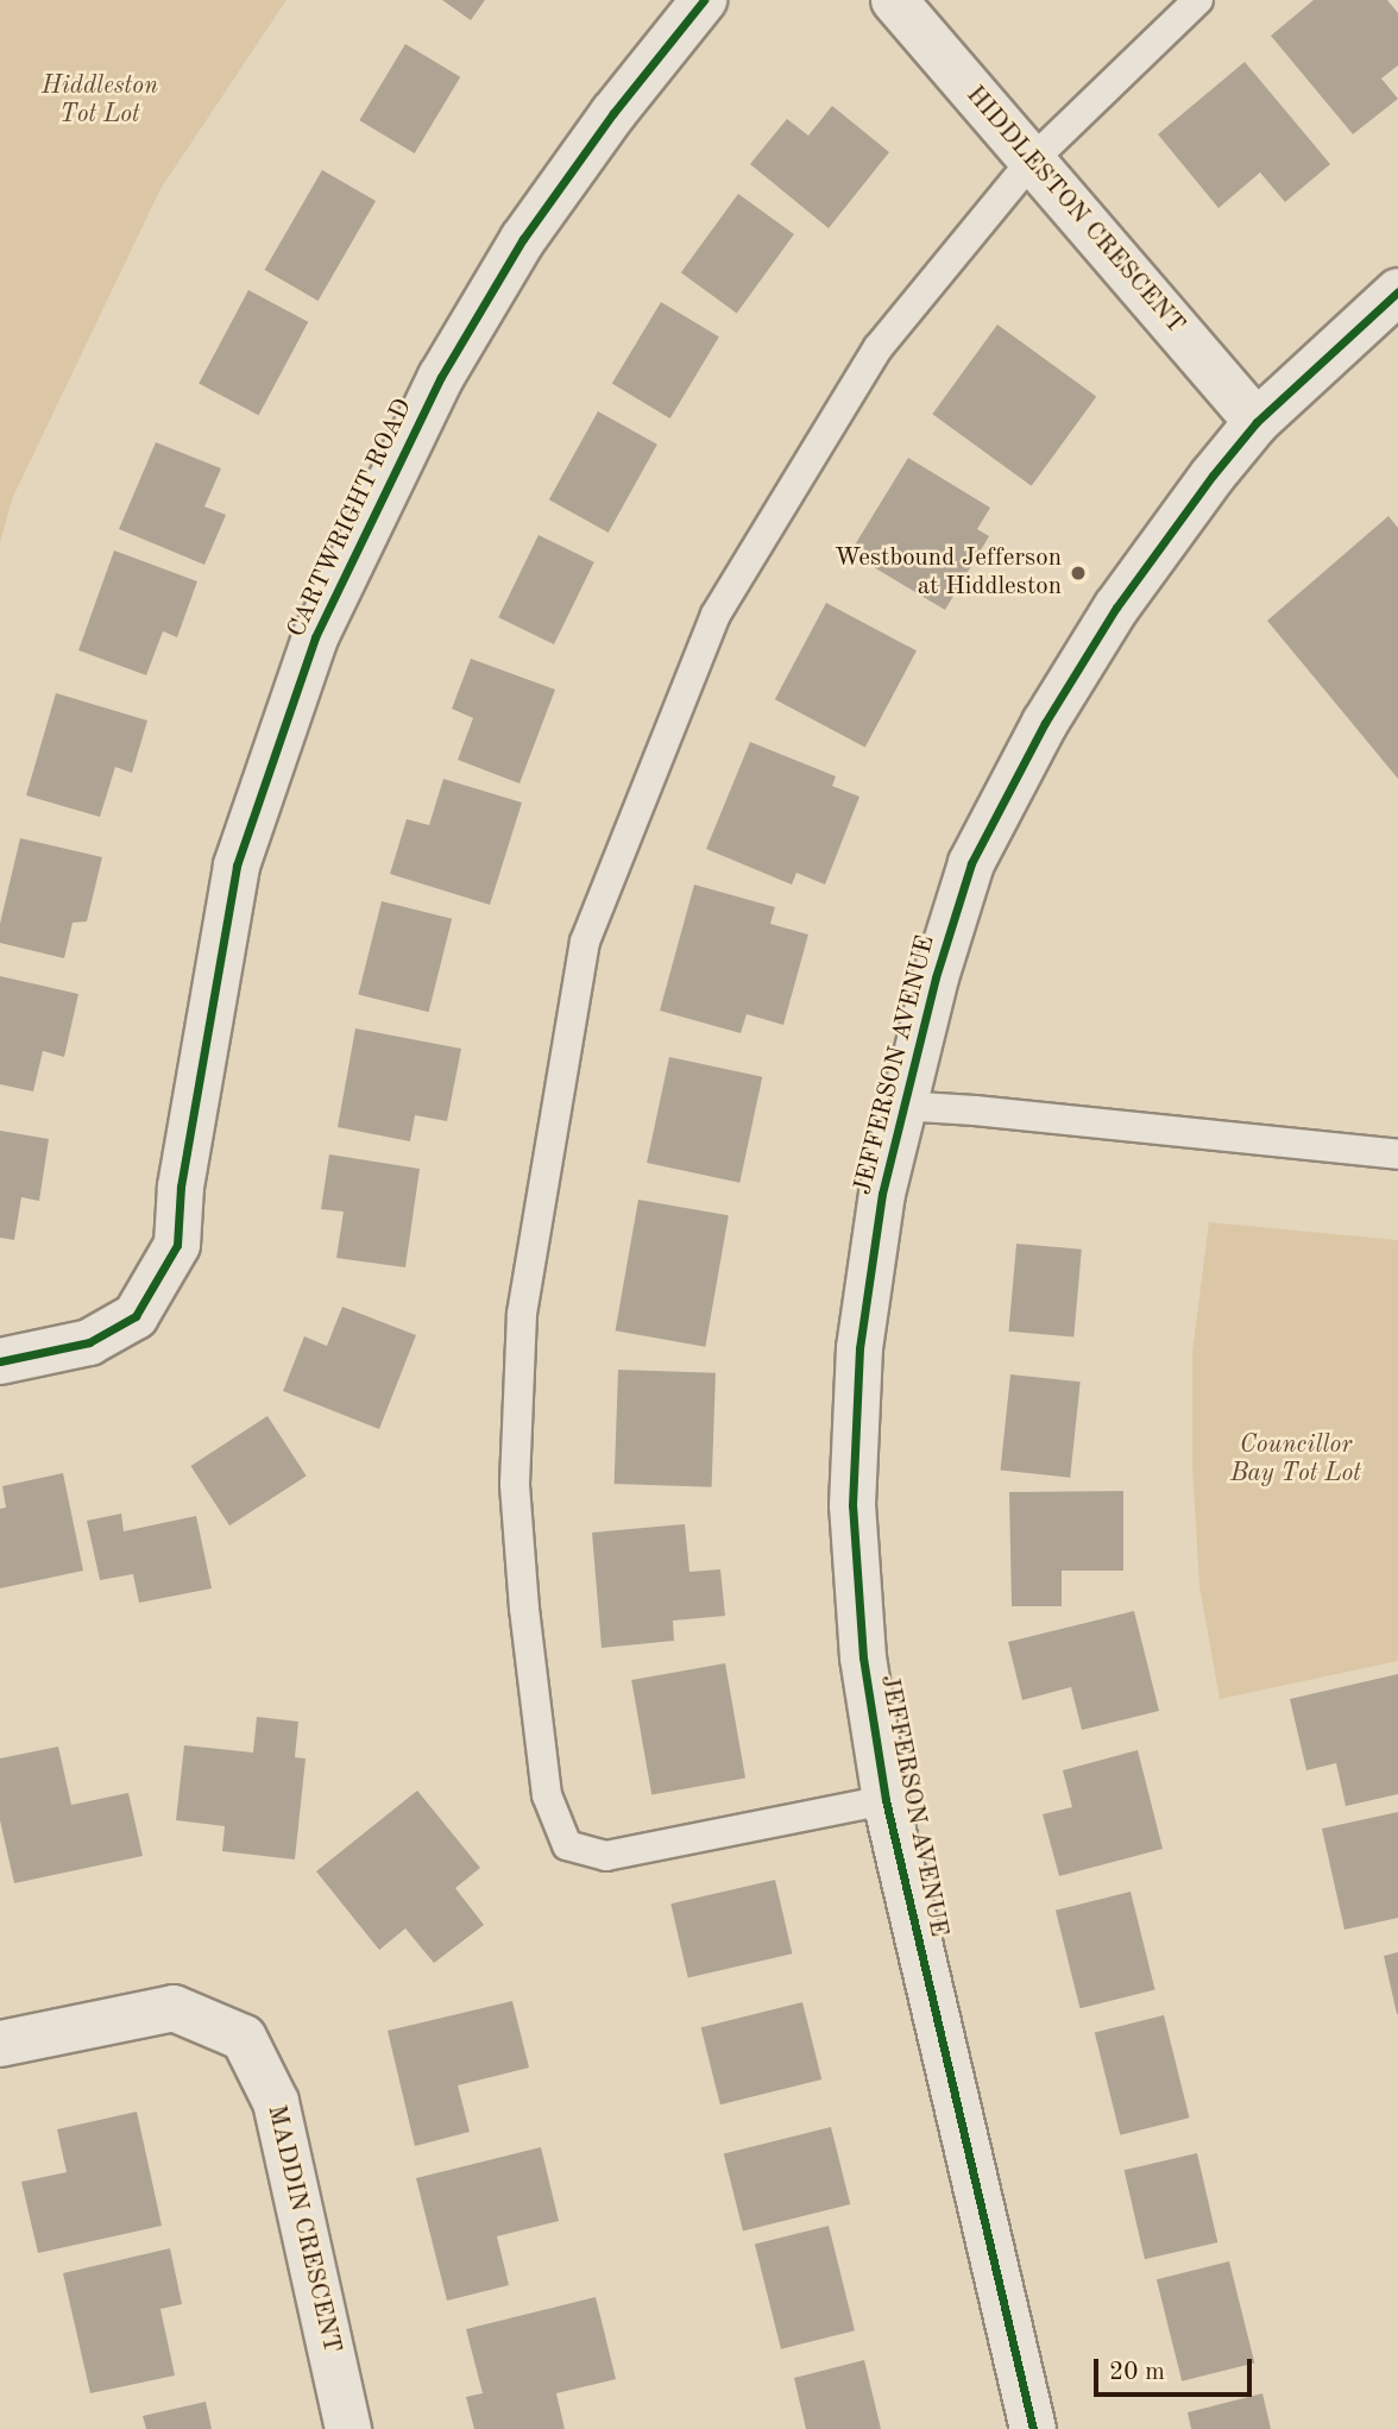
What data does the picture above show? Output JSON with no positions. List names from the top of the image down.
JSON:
{
  "streets": {
    "street": [
      "HIDDLESTON CRESCENT",
      "CARTWRIGHT ROAD",
      "JEFFERSON AVENUE",
      "MADDIN CRESCENT"
    ]
  },
  "crossings": [
    ["HIDDLESTON CRESCENT", "JEFFERSON AVENUE"]
  ],
  "parks": ["Hiddleston Tot Lot", "Councillor Bay Tot Lot"],
  "places": ["Westbound Jefferson at Hiddleston"],
  "scale_bar": "20 m"
}
